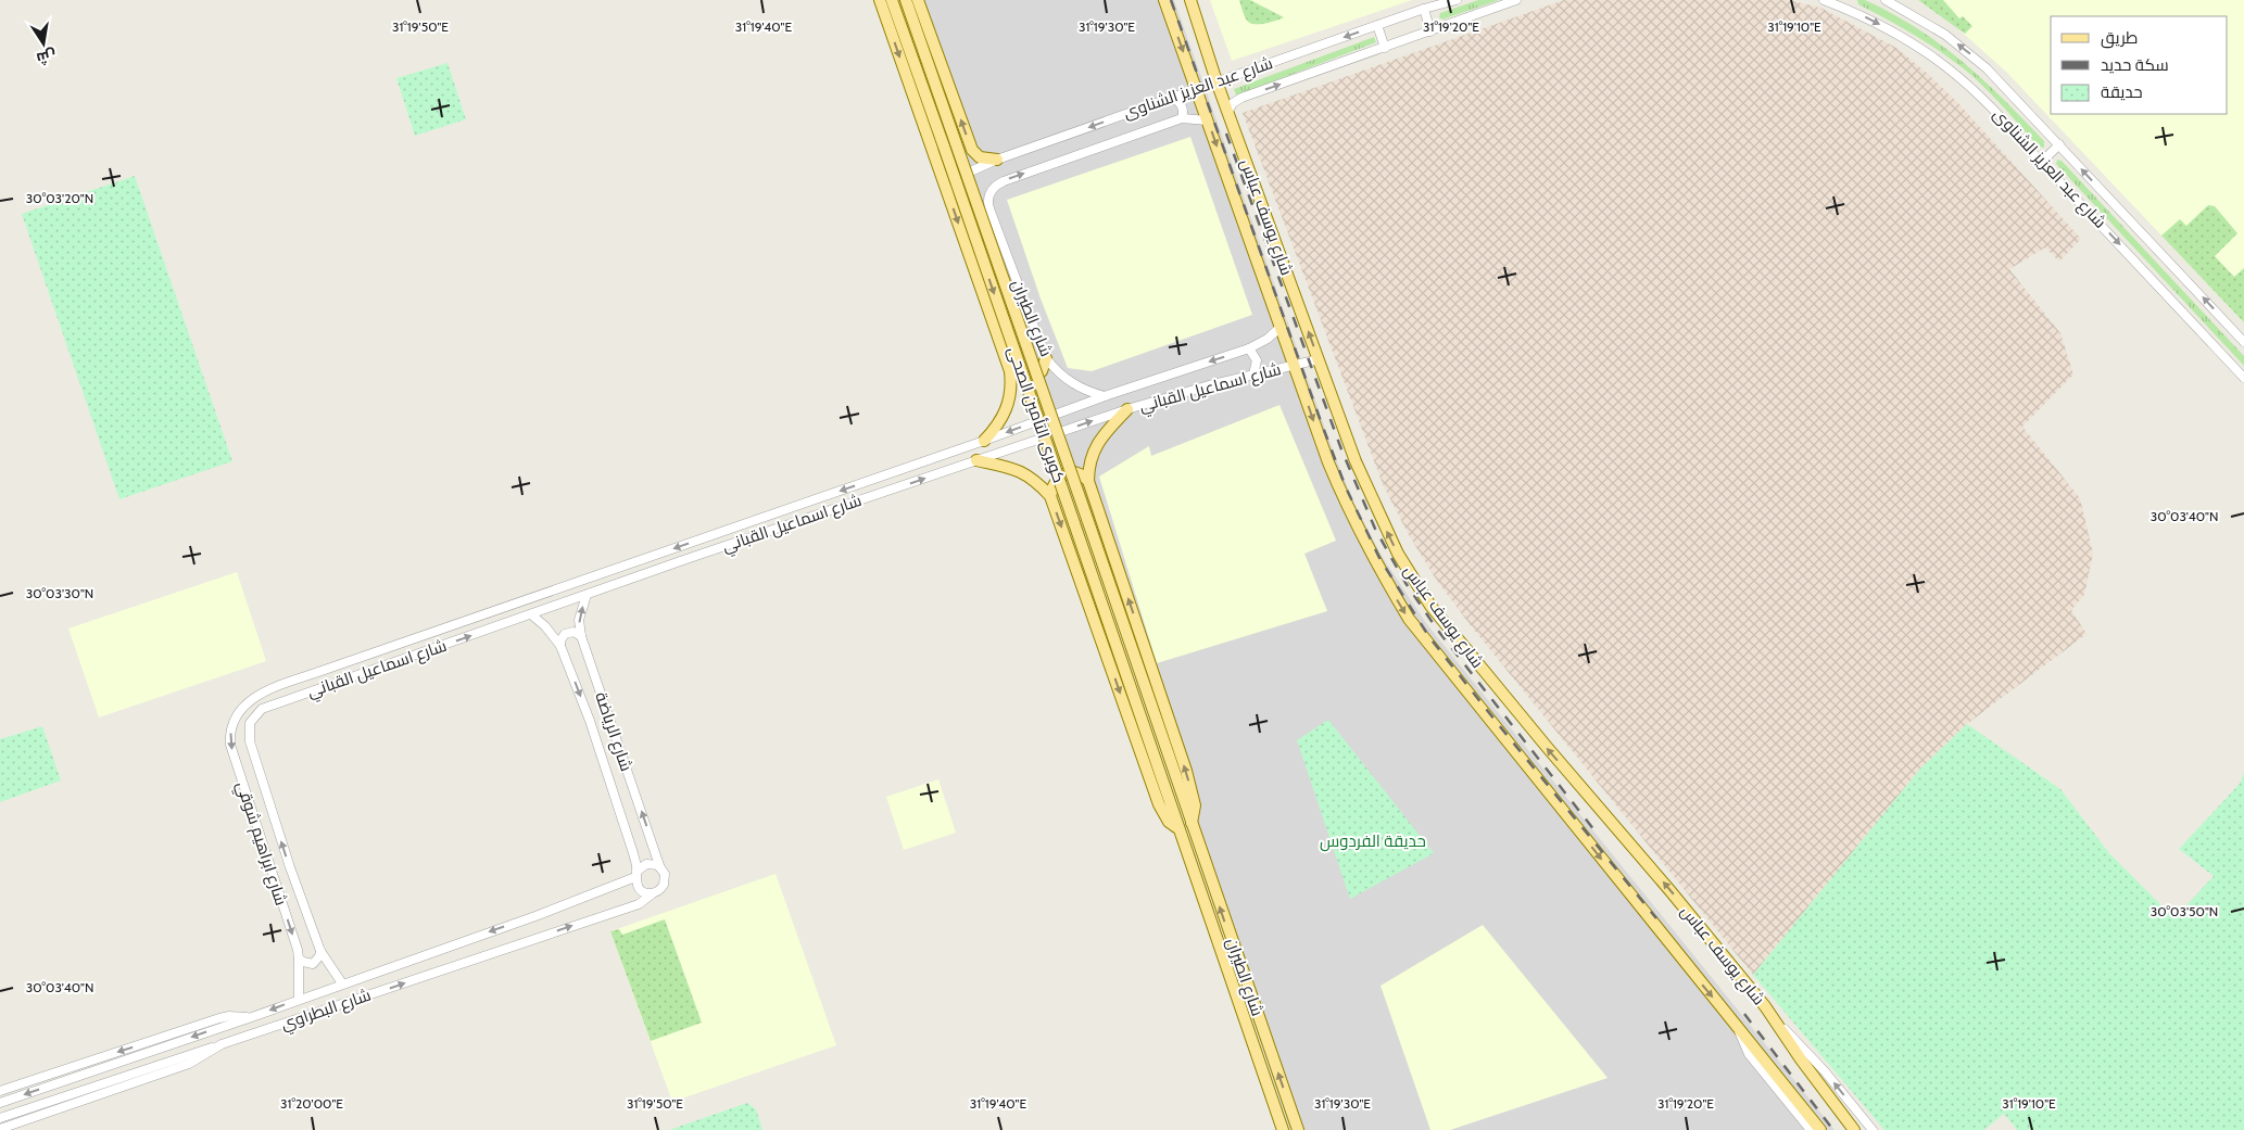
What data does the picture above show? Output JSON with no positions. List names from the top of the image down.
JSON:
{
  "streets": {
    "main road": ["شارع يوسف عباس", "شارع الطيران", "كوبرى التأمين الصحى"],
    "street": [
      "شارع عبد العزيز الشناوى",
      "شارع اسماعيل القباني",
      "شارع الرياضة",
      "شارع ابراهيم شوقي",
      "شارع البطراوي"
    ]
  },
  "crossings": [
    ["شارع عبد العزيز الشناوى", "شارع يوسف عباس"],
    ["شارع عبد العزيز الشناوى", "شارع الطيران"],
    ["شارع يوسف عباس", "شارع اسماعيل القباني"],
    ["شارع الطيران", "شارع اسماعيل القباني"],
    ["شارع الطيران", "كوبرى التأمين الصحى"],
    ["شارع اسماعيل القباني", "شارع الرياضة"],
    ["شارع اسماعيل القباني", "شارع ابراهيم شوقي"],
    ["شارع الرياضة", "شارع البطراوي"],
    ["شارع ابراهيم شوقي", "شارع البطراوي"]
  ],
  "one_way": ["شارع الطيران"],
  "parks": ["حديقة الفردوس"],
  "legend": ["طريق", "سكة حديد", "حديقة"],
  "north": "bottom",
  "coordinates": [
    "31°19'50\"E",
    "31°19'40\"E",
    "31°19'30\"E",
    "31°19'20\"E",
    "31°19'10\"E",
    "30°03'20\"N",
    "30°03'40\"N",
    "30°03'30\"N",
    "30°03'50\"N",
    "31°20'00\"E"
  ]
}
